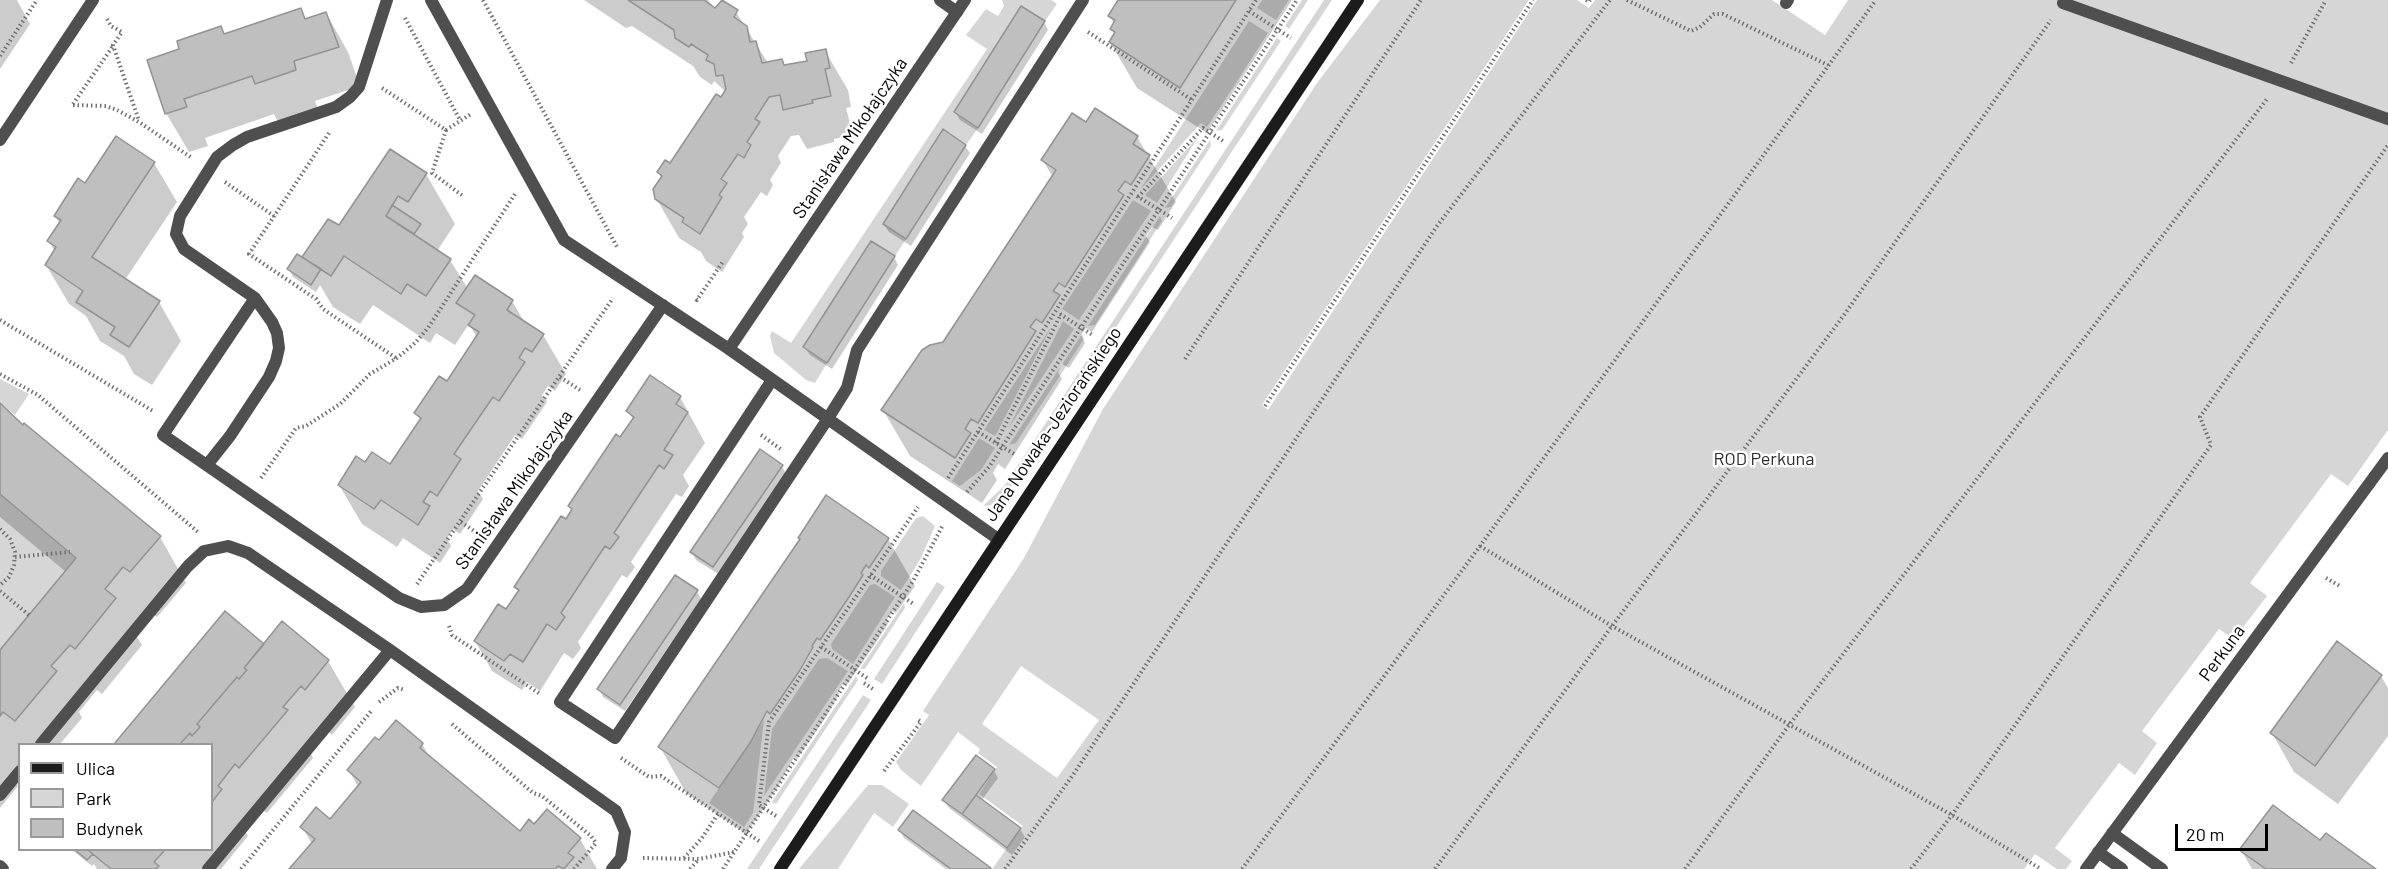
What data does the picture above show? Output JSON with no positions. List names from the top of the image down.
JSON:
{
  "streets": {
    "street": ["Stanisława Mikołajczyka", "Jana Nowaka-Jeziorańskiego", "Perkuna"]
  },
  "parks": ["ROD Perkuna"],
  "legend": ["Ulica", "Park", "Budynek"],
  "scale_bar": "20 m"
}
